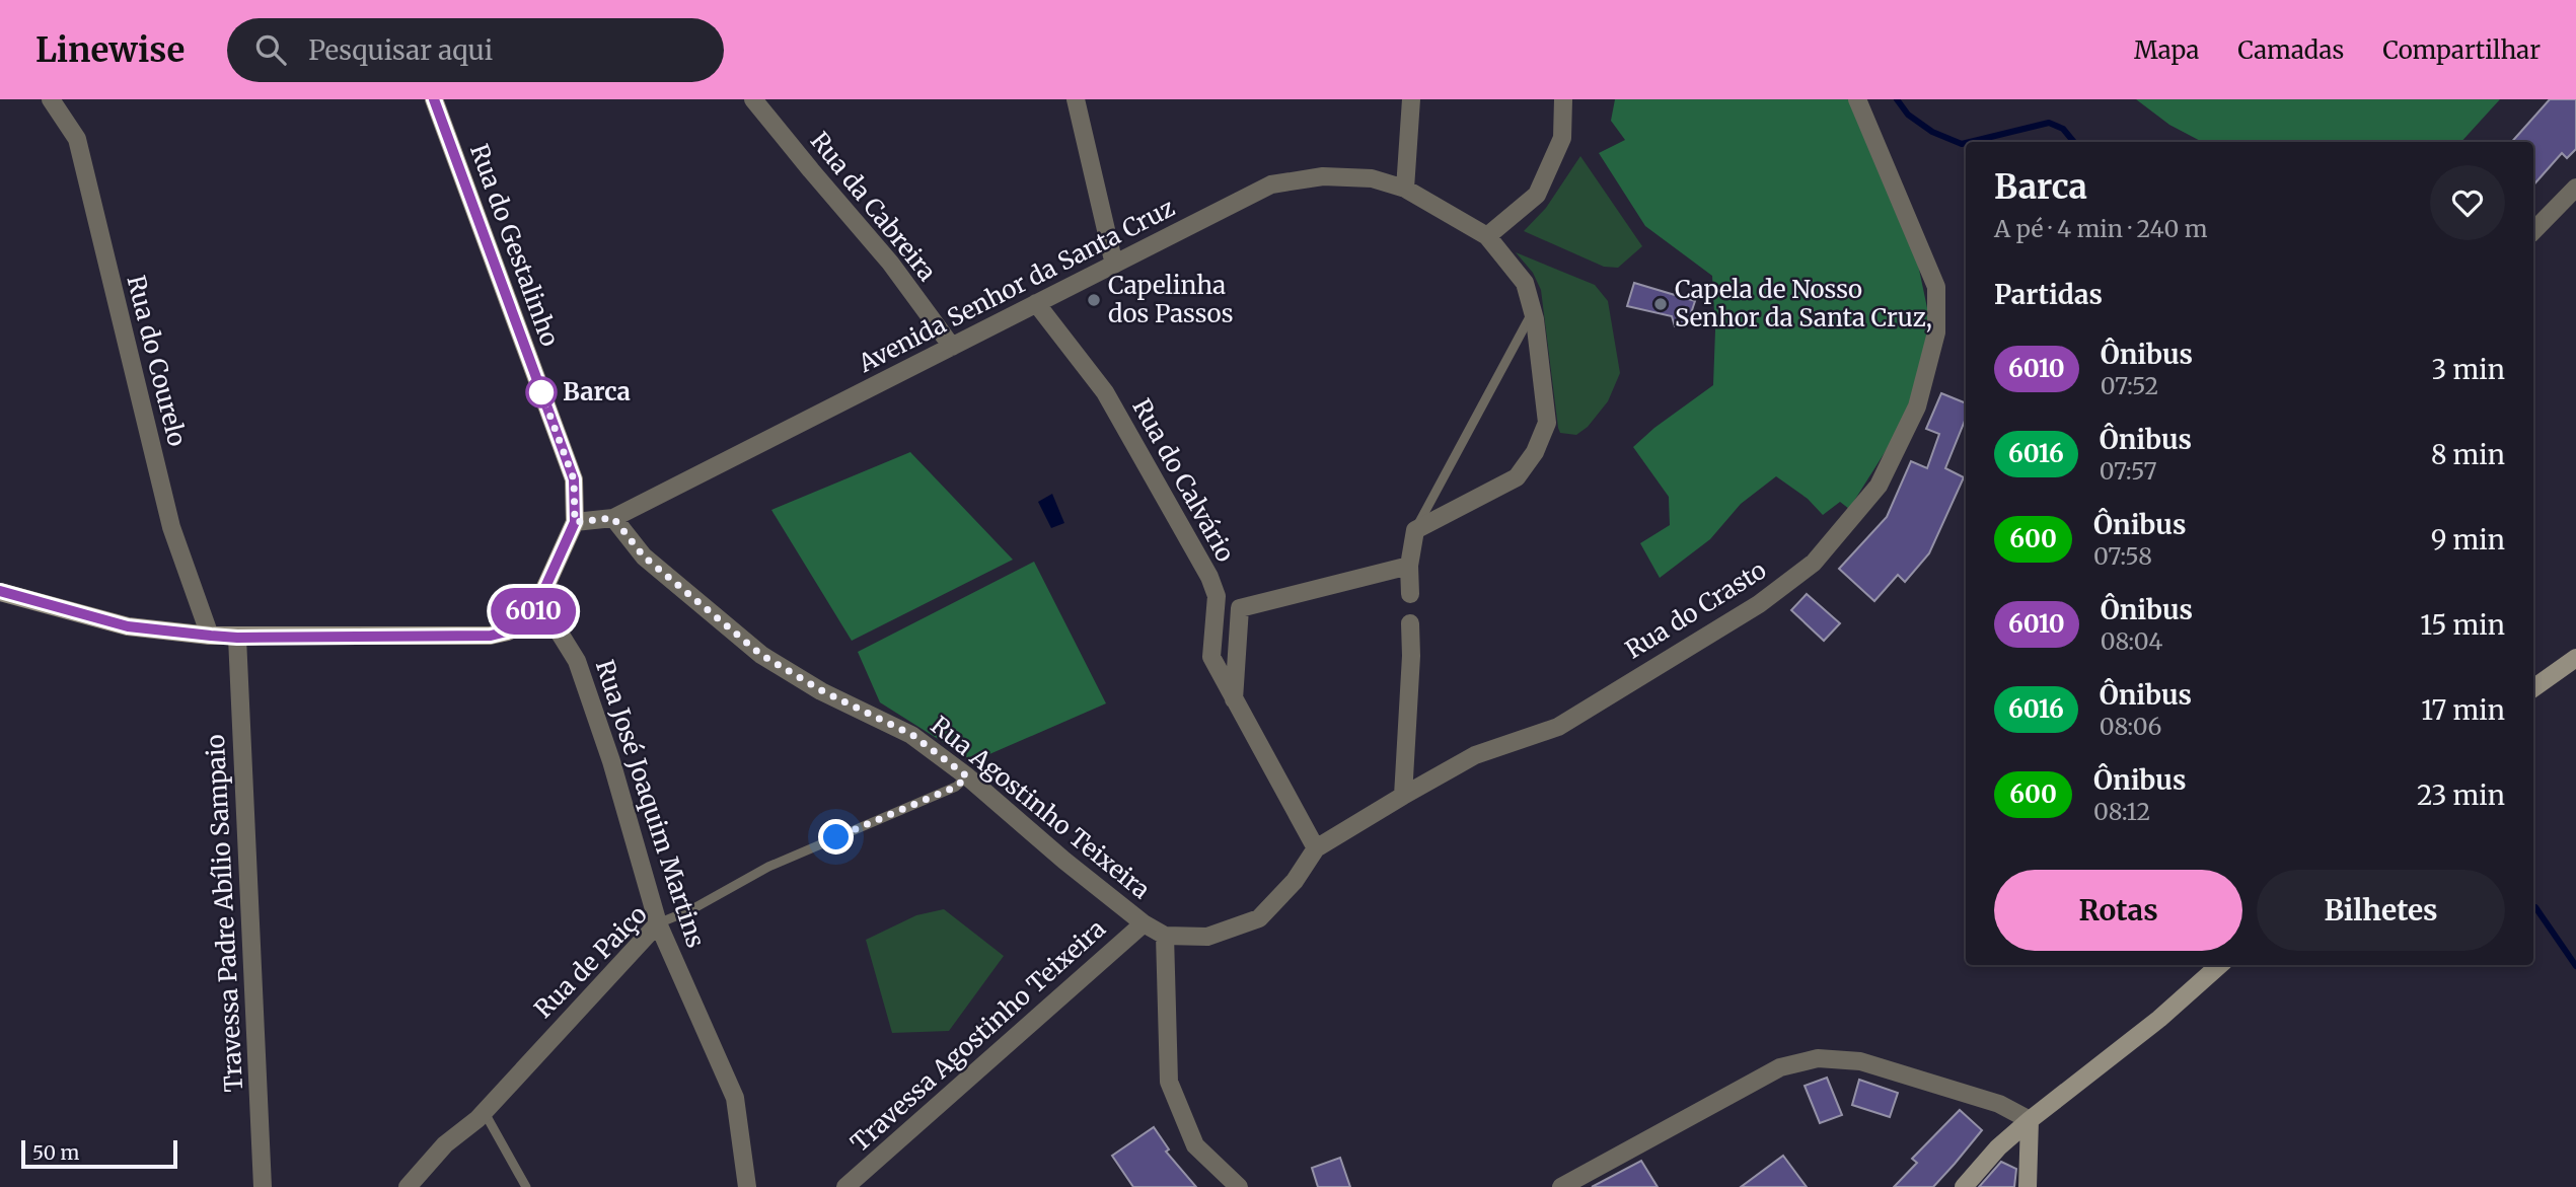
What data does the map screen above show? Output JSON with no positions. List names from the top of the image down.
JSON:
{
  "streets": {
    "street": [
      "Rua da Cabreira",
      "Rua do Gestalinho",
      "Avenida Senhor da Santa Cruz",
      "Rua do Courelo",
      "Rua do Calvário",
      "Rua do Crasto",
      "Rua José Joaquim Martins",
      "Rua Agostinho Teixeira",
      "Travessa Padre Abílio Sampaio",
      "Rua de Paiço",
      "Travessa Agostinho Teixeira"
    ]
  },
  "crossings": [
    ["Rua da Cabreira", "Avenida Senhor da Santa Cruz"],
    ["Rua do Gestalinho", "Avenida Senhor da Santa Cruz"],
    ["Rua do Gestalinho", "Rua José Joaquim Martins"],
    ["Avenida Senhor da Santa Cruz", "Rua do Calvário"],
    ["Avenida Senhor da Santa Cruz", "Rua Agostinho Teixeira"],
    ["Rua do Calvário", "Rua do Crasto"],
    ["Rua do Crasto", "Rua Agostinho Teixeira"],
    ["Rua José Joaquim Martins", "Rua de Paiço"],
    ["Rua Agostinho Teixeira", "Rua de Paiço"],
    ["Rua Agostinho Teixeira", "Travessa Agostinho Teixeira"]
  ],
  "places": ["Capelinha dos Passos", "Capela de Nosso Senhor da Santa Cruz,", "Barca"],
  "lines": ["bus line 6010"],
  "scale_bar": "50 m",
  "page": {
    "header": "Linewise",
    "search": "Pesquisar aqui",
    "nav": ["Mapa", "Camadas", "Compartilhar"],
    "on_map": "6010",
    "heading": [
      ["Barca", "A pé · 4 min · 240 m"],
      "Partidas"
    ],
    "list": [
      {
        "mark": "6010",
        "name": "Ônibus",
        "note": "07:52",
        "value": "3 min"
      },
      {
        "mark": "6016",
        "name": "Ônibus",
        "note": "07:57",
        "value": "8 min"
      },
      {
        "mark": "600",
        "name": "Ônibus",
        "note": "07:58",
        "value": "9 min"
      },
      {
        "mark": "6010",
        "name": "Ônibus",
        "note": "08:04",
        "value": "15 min"
      },
      {
        "mark": "6016",
        "name": "Ônibus",
        "note": "08:06",
        "value": "17 min"
      },
      {
        "mark": "600",
        "name": "Ônibus",
        "note": "08:12",
        "value": "23 min"
      }
    ],
    "buttons": ["Rotas", "Bilhetes"],
    "scale": "50 m"
  }
}
